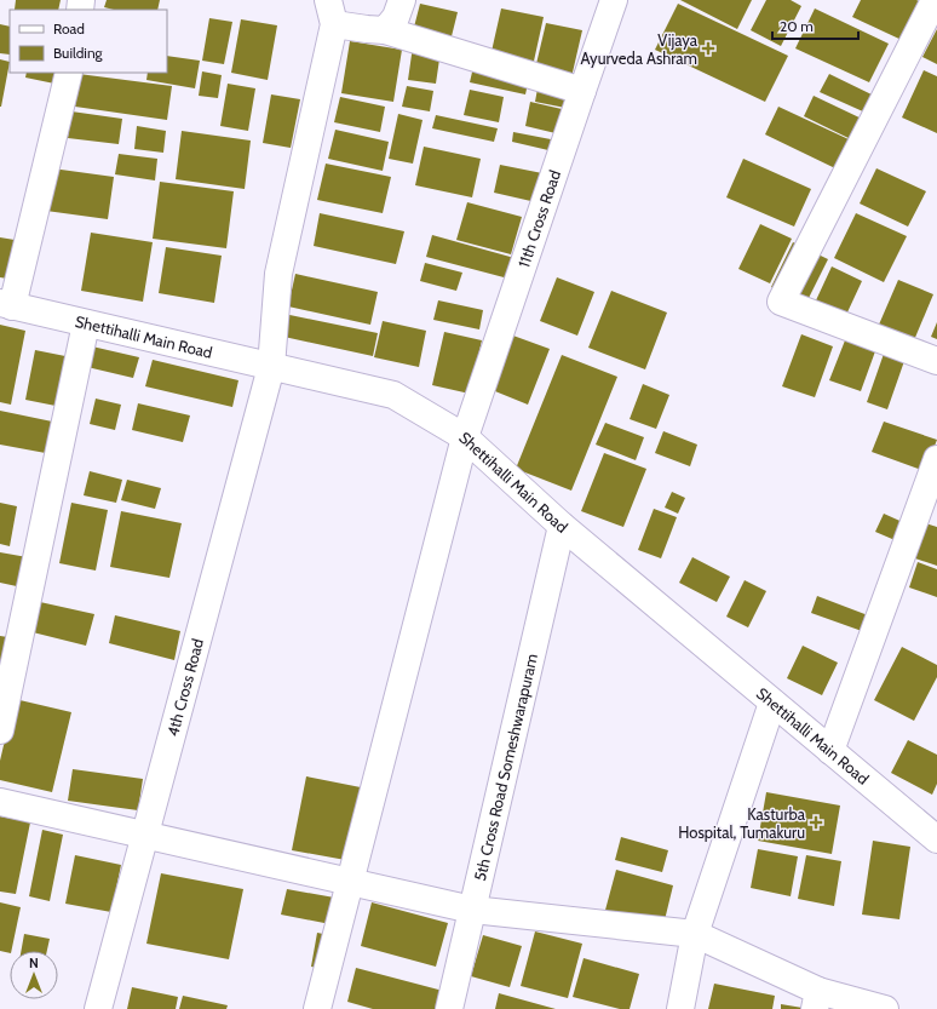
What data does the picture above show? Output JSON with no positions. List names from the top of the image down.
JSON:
{
  "streets": {
    "street": [
      "11th Cross Road",
      "Shettihalli Main Road",
      "4th Cross Road",
      "5th Cross Road Someshwarapuram"
    ]
  },
  "crossings": [
    ["11th Cross Road", "Shettihalli Main Road"],
    ["Shettihalli Main Road", "4th Cross Road"],
    ["Shettihalli Main Road", "5th Cross Road Someshwarapuram"]
  ],
  "places": {
    "health": ["Vijaya Ayurveda Ashram", "Kasturba Hospital, Tumakuru"]
  },
  "legend": ["Road", "Building"],
  "scale_bar": "20 m",
  "north": "top"
}
